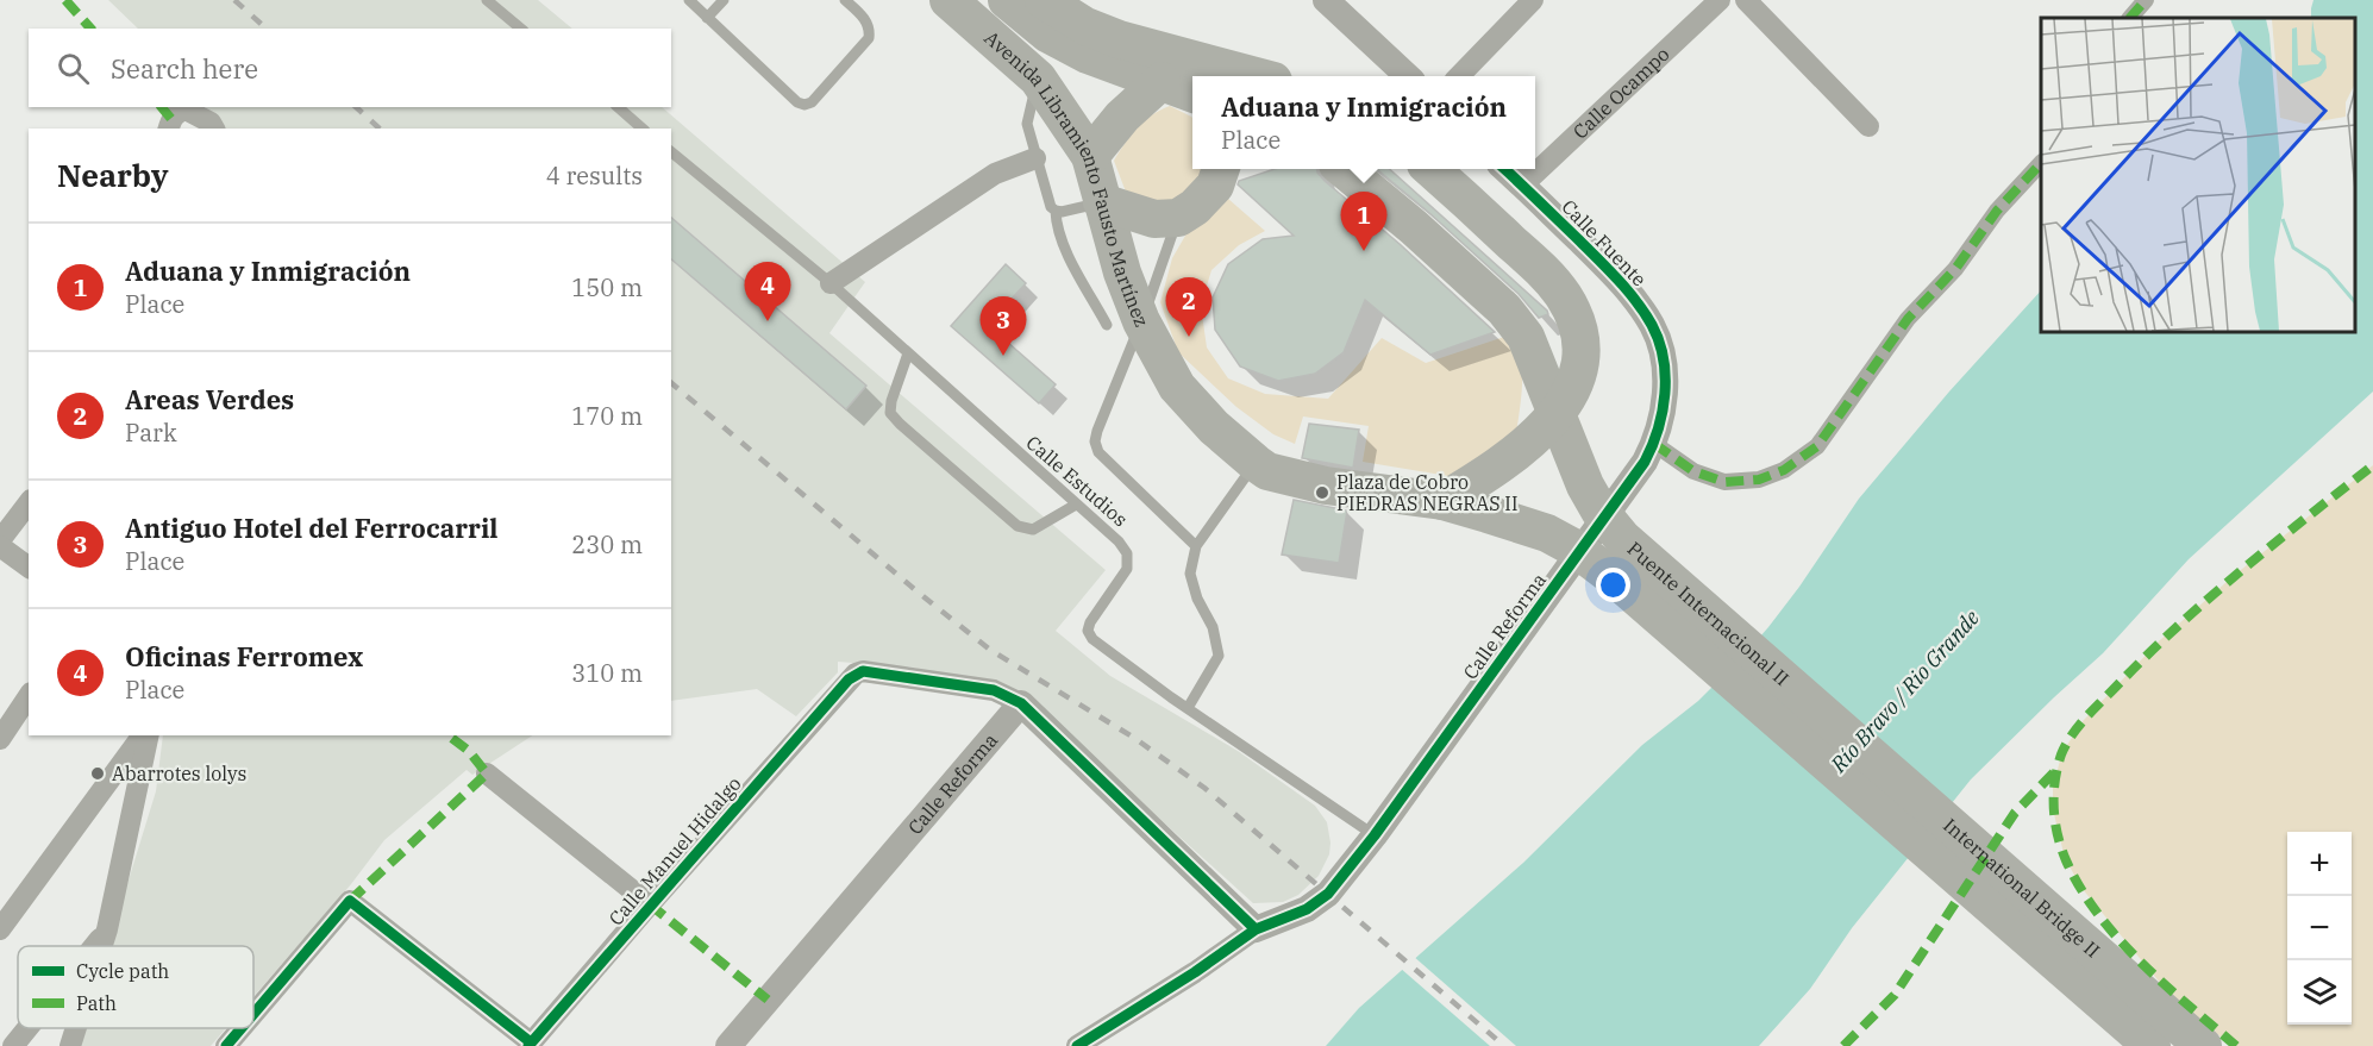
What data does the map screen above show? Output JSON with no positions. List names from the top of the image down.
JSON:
{
  "streets": {
    "highway": ["Avenida Libramiento Fausto Martínez", "Puente Internacional II", "International Bridge II"],
    "street": [
      "Calle Ocampo",
      "Calle Fuente",
      "Calle Reforma",
      "Calle Manuel Hidalgo"
    ],
    "lane": ["Calle Estudios"]
  },
  "crossings": [
    ["Calle Ocampo", "Calle Fuente"],
    ["Avenida Libramiento Fausto Martínez", "Puente Internacional II"],
    ["Calle Fuente", "Calle Reforma"],
    ["Calle Estudios", "Calle Reforma"],
    ["Puente Internacional II", "International Bridge II"],
    ["Calle Reforma", "Calle Manuel Hidalgo"]
  ],
  "water": ["Río Bravo / Rio Grande"],
  "places": ["Plaza de Cobro PIEDRAS NEGRAS II", "Abarrotes lolys"],
  "legend": ["Cycle path", "Path"],
  "page": {
    "search": "Search here",
    "popup": ["Aduana y Inmigración", "Place"],
    "heading": ["Nearby", "4 results"],
    "pins": [
      "1",
      "4",
      "2",
      "3"
    ],
    "list": [
      {
        "mark": "1",
        "name": "Aduana y Inmigración",
        "note": "Place",
        "value": "150 m"
      },
      {
        "mark": "2",
        "name": "Areas Verdes",
        "note": "Park",
        "value": "170 m"
      },
      {
        "mark": "3",
        "name": "Antiguo Hotel del Ferrocarril",
        "note": "Place",
        "value": "230 m"
      },
      {
        "mark": "4",
        "name": "Oficinas Ferromex",
        "note": "Place",
        "value": "310 m"
      }
    ],
    "map_buttons": ["+", "−"]
  }
}
